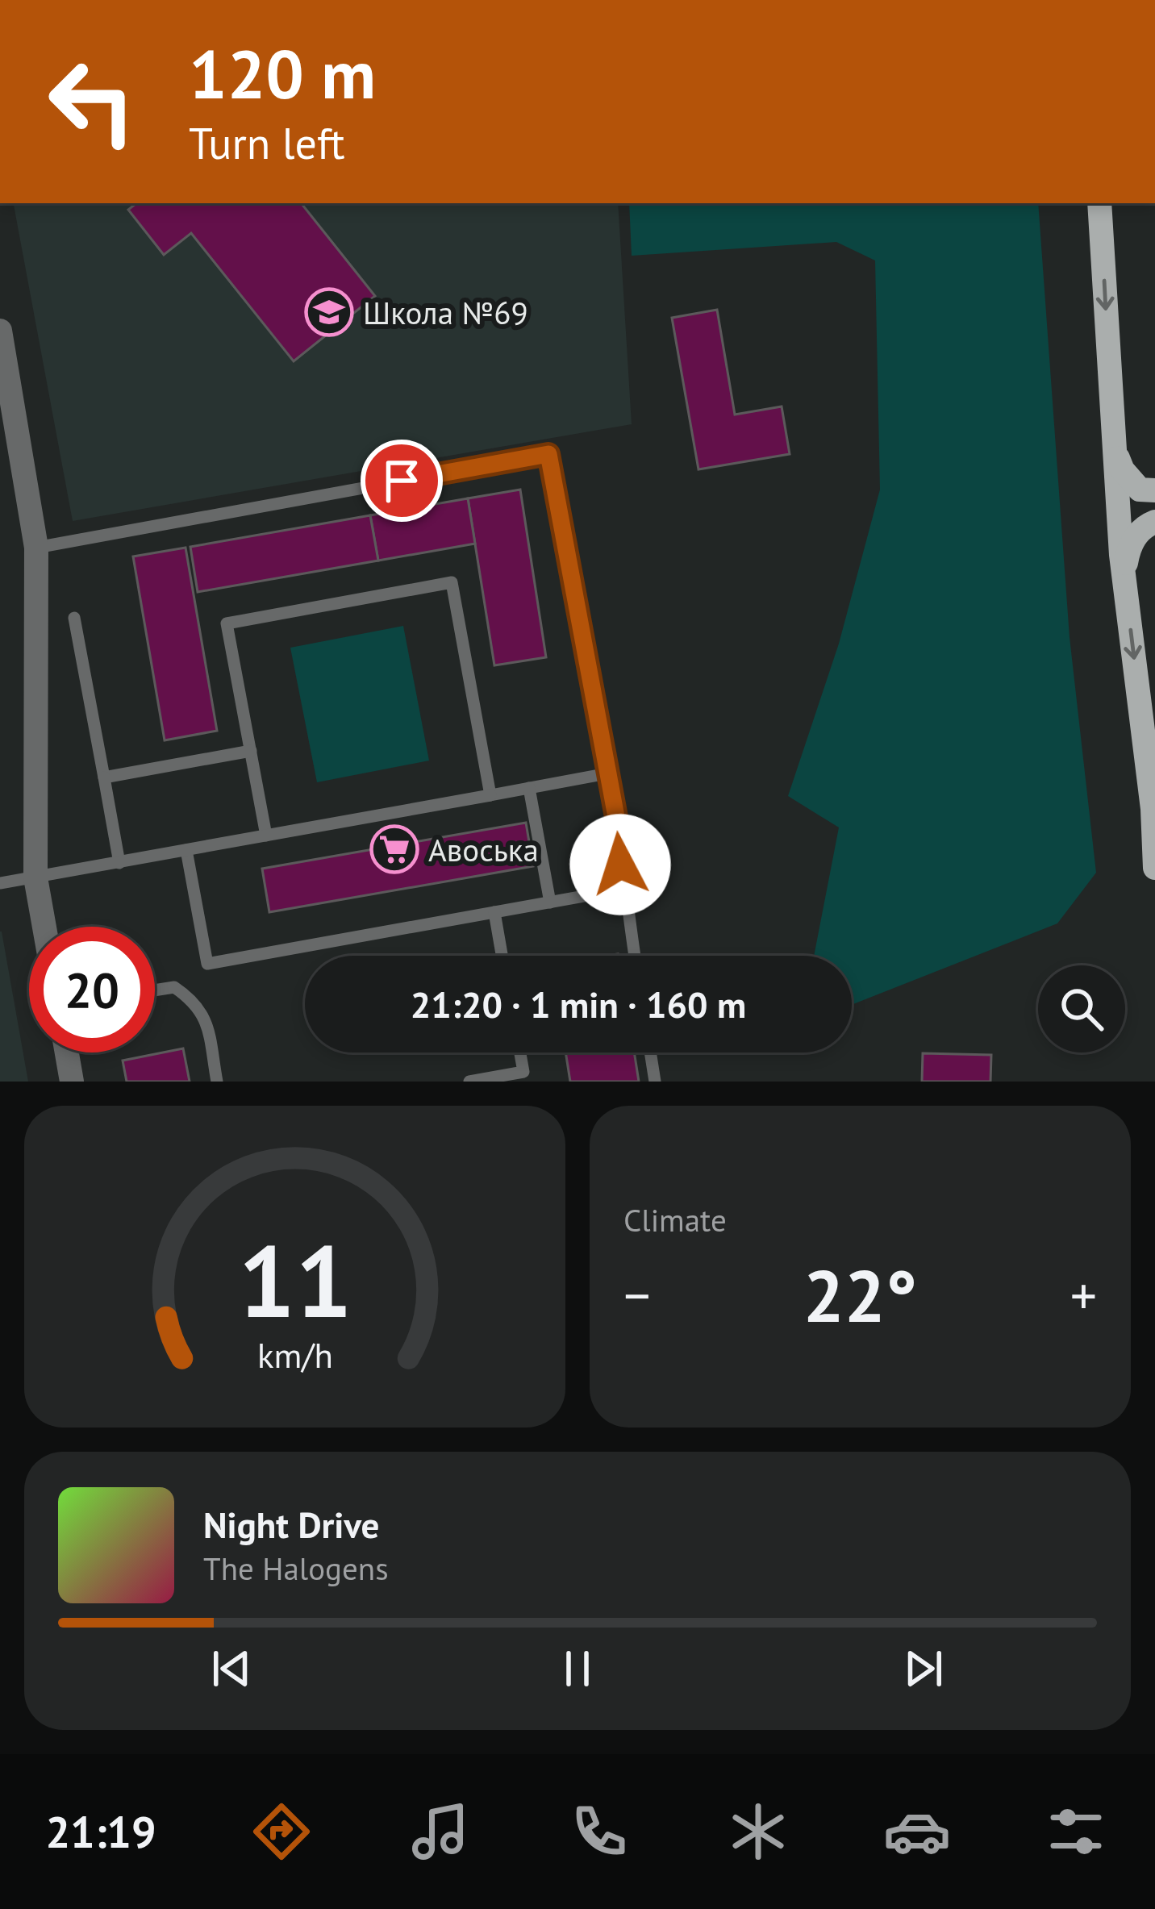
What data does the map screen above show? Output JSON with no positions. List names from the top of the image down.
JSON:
{
  "places": {
    "school or university": ["Школа №69"],
    "supermarket": ["Авоська"]
  },
  "page": {
    "turn": ["120 m", "Turn left"],
    "limit": "20",
    "trip": "21:20 · 1 min · 160 m",
    "tile": "Climate",
    "heat": ["−", "22°", "+"],
    "song": ["Night Drive", "The Halogens"],
    "tabs": "21:19",
    "gauge": ["11", "km/h"]
  }
}
